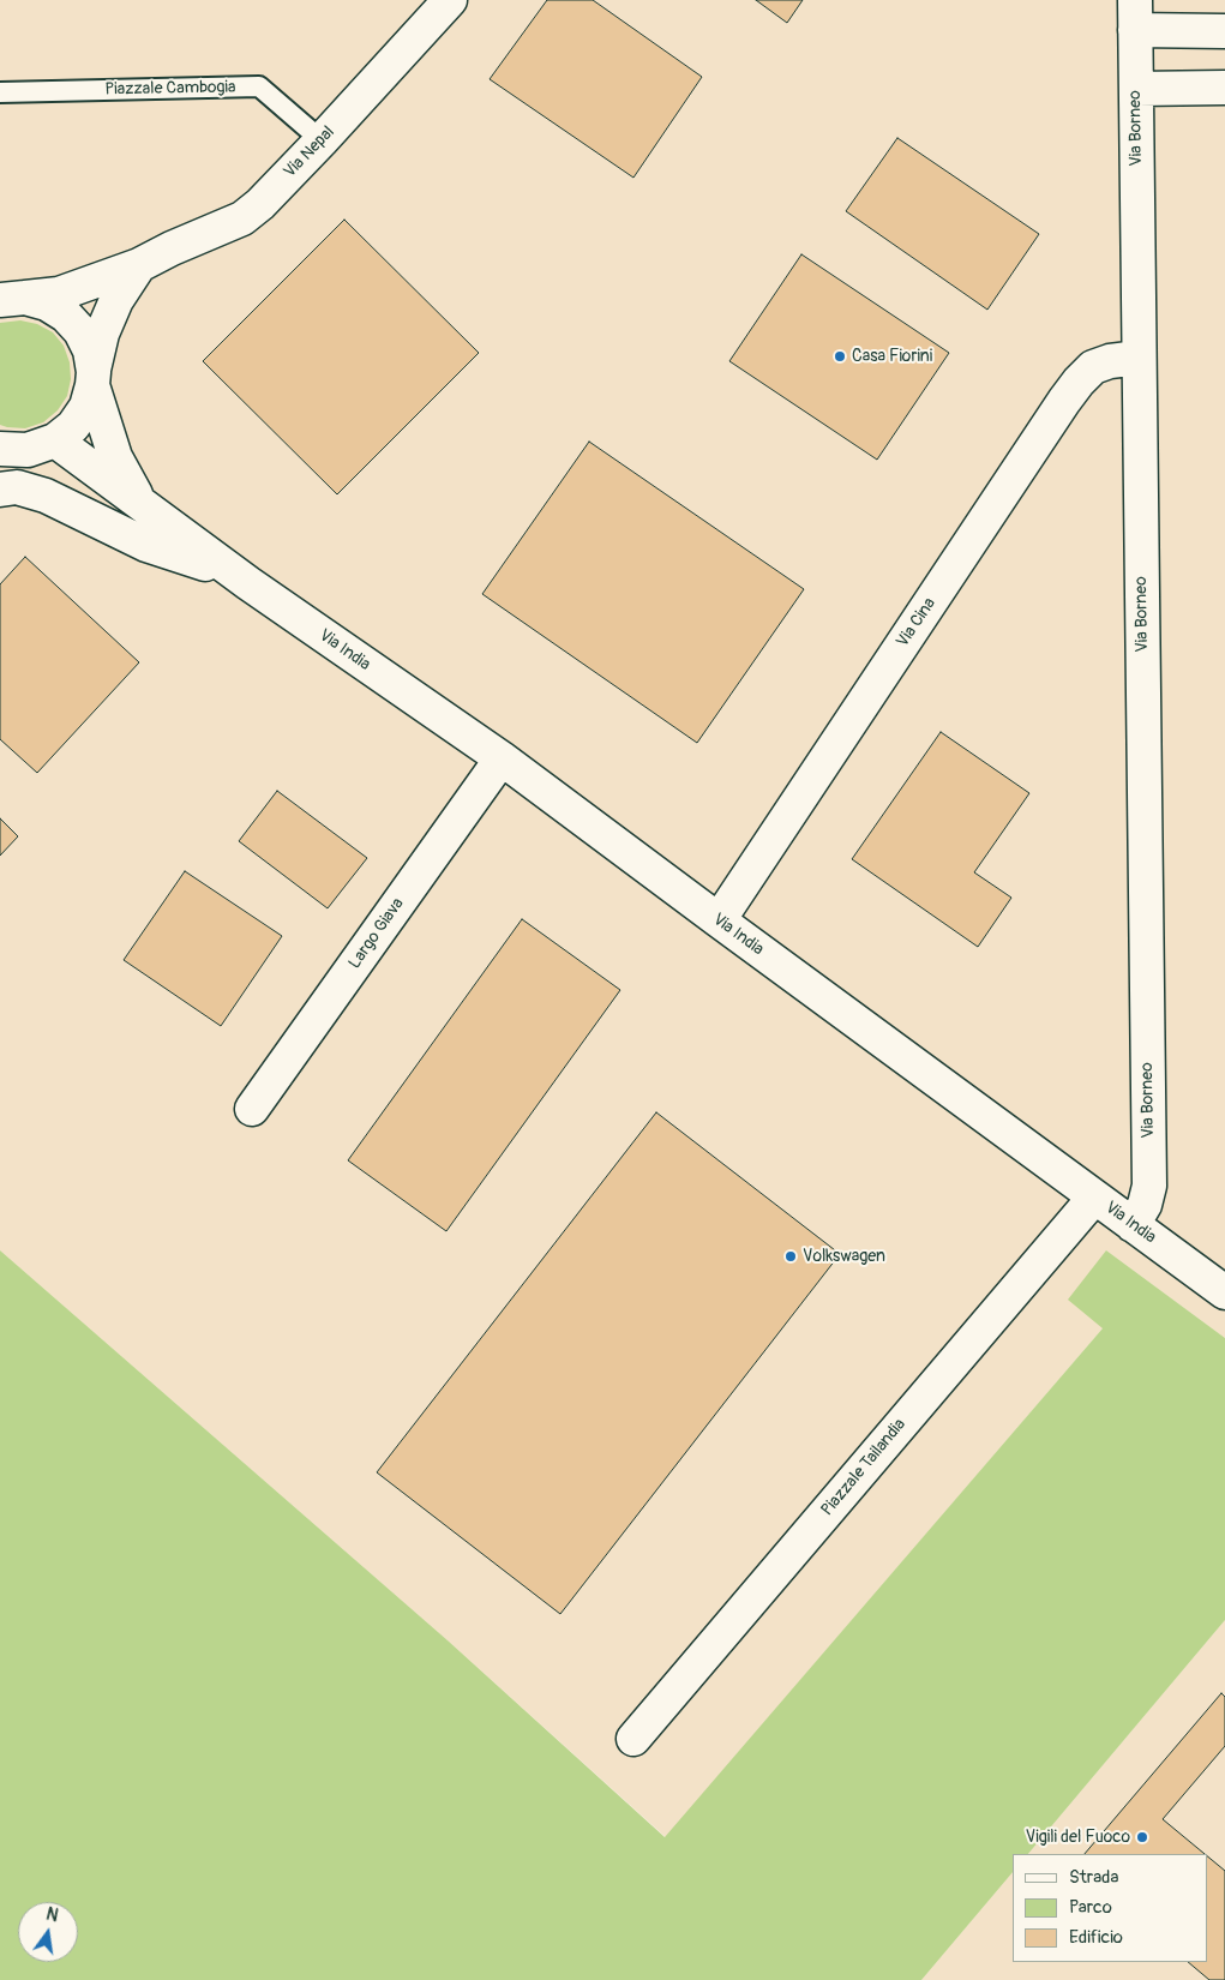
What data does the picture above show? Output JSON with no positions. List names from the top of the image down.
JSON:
{
  "streets": {
    "street": [
      "Via Borneo",
      "Via Nepal",
      "Via Cina",
      "Via India",
      "Largo Giava",
      "Piazzale Tailandia"
    ],
    "lane": ["Piazzale Cambogia"]
  },
  "crossings": [
    ["Piazzale Cambogia", "Via Nepal"],
    ["Via Borneo", "Via Cina"],
    ["Via Borneo", "Via India"],
    ["Via Nepal", "Via India"],
    ["Via Cina", "Via India"],
    ["Via India", "Largo Giava"],
    ["Via India", "Piazzale Tailandia"]
  ],
  "places": ["Casa Fiorini", "Volkswagen", "Vigili del Fuoco"],
  "legend": ["Strada", "Parco", "Edificio"],
  "north": "top"
}
